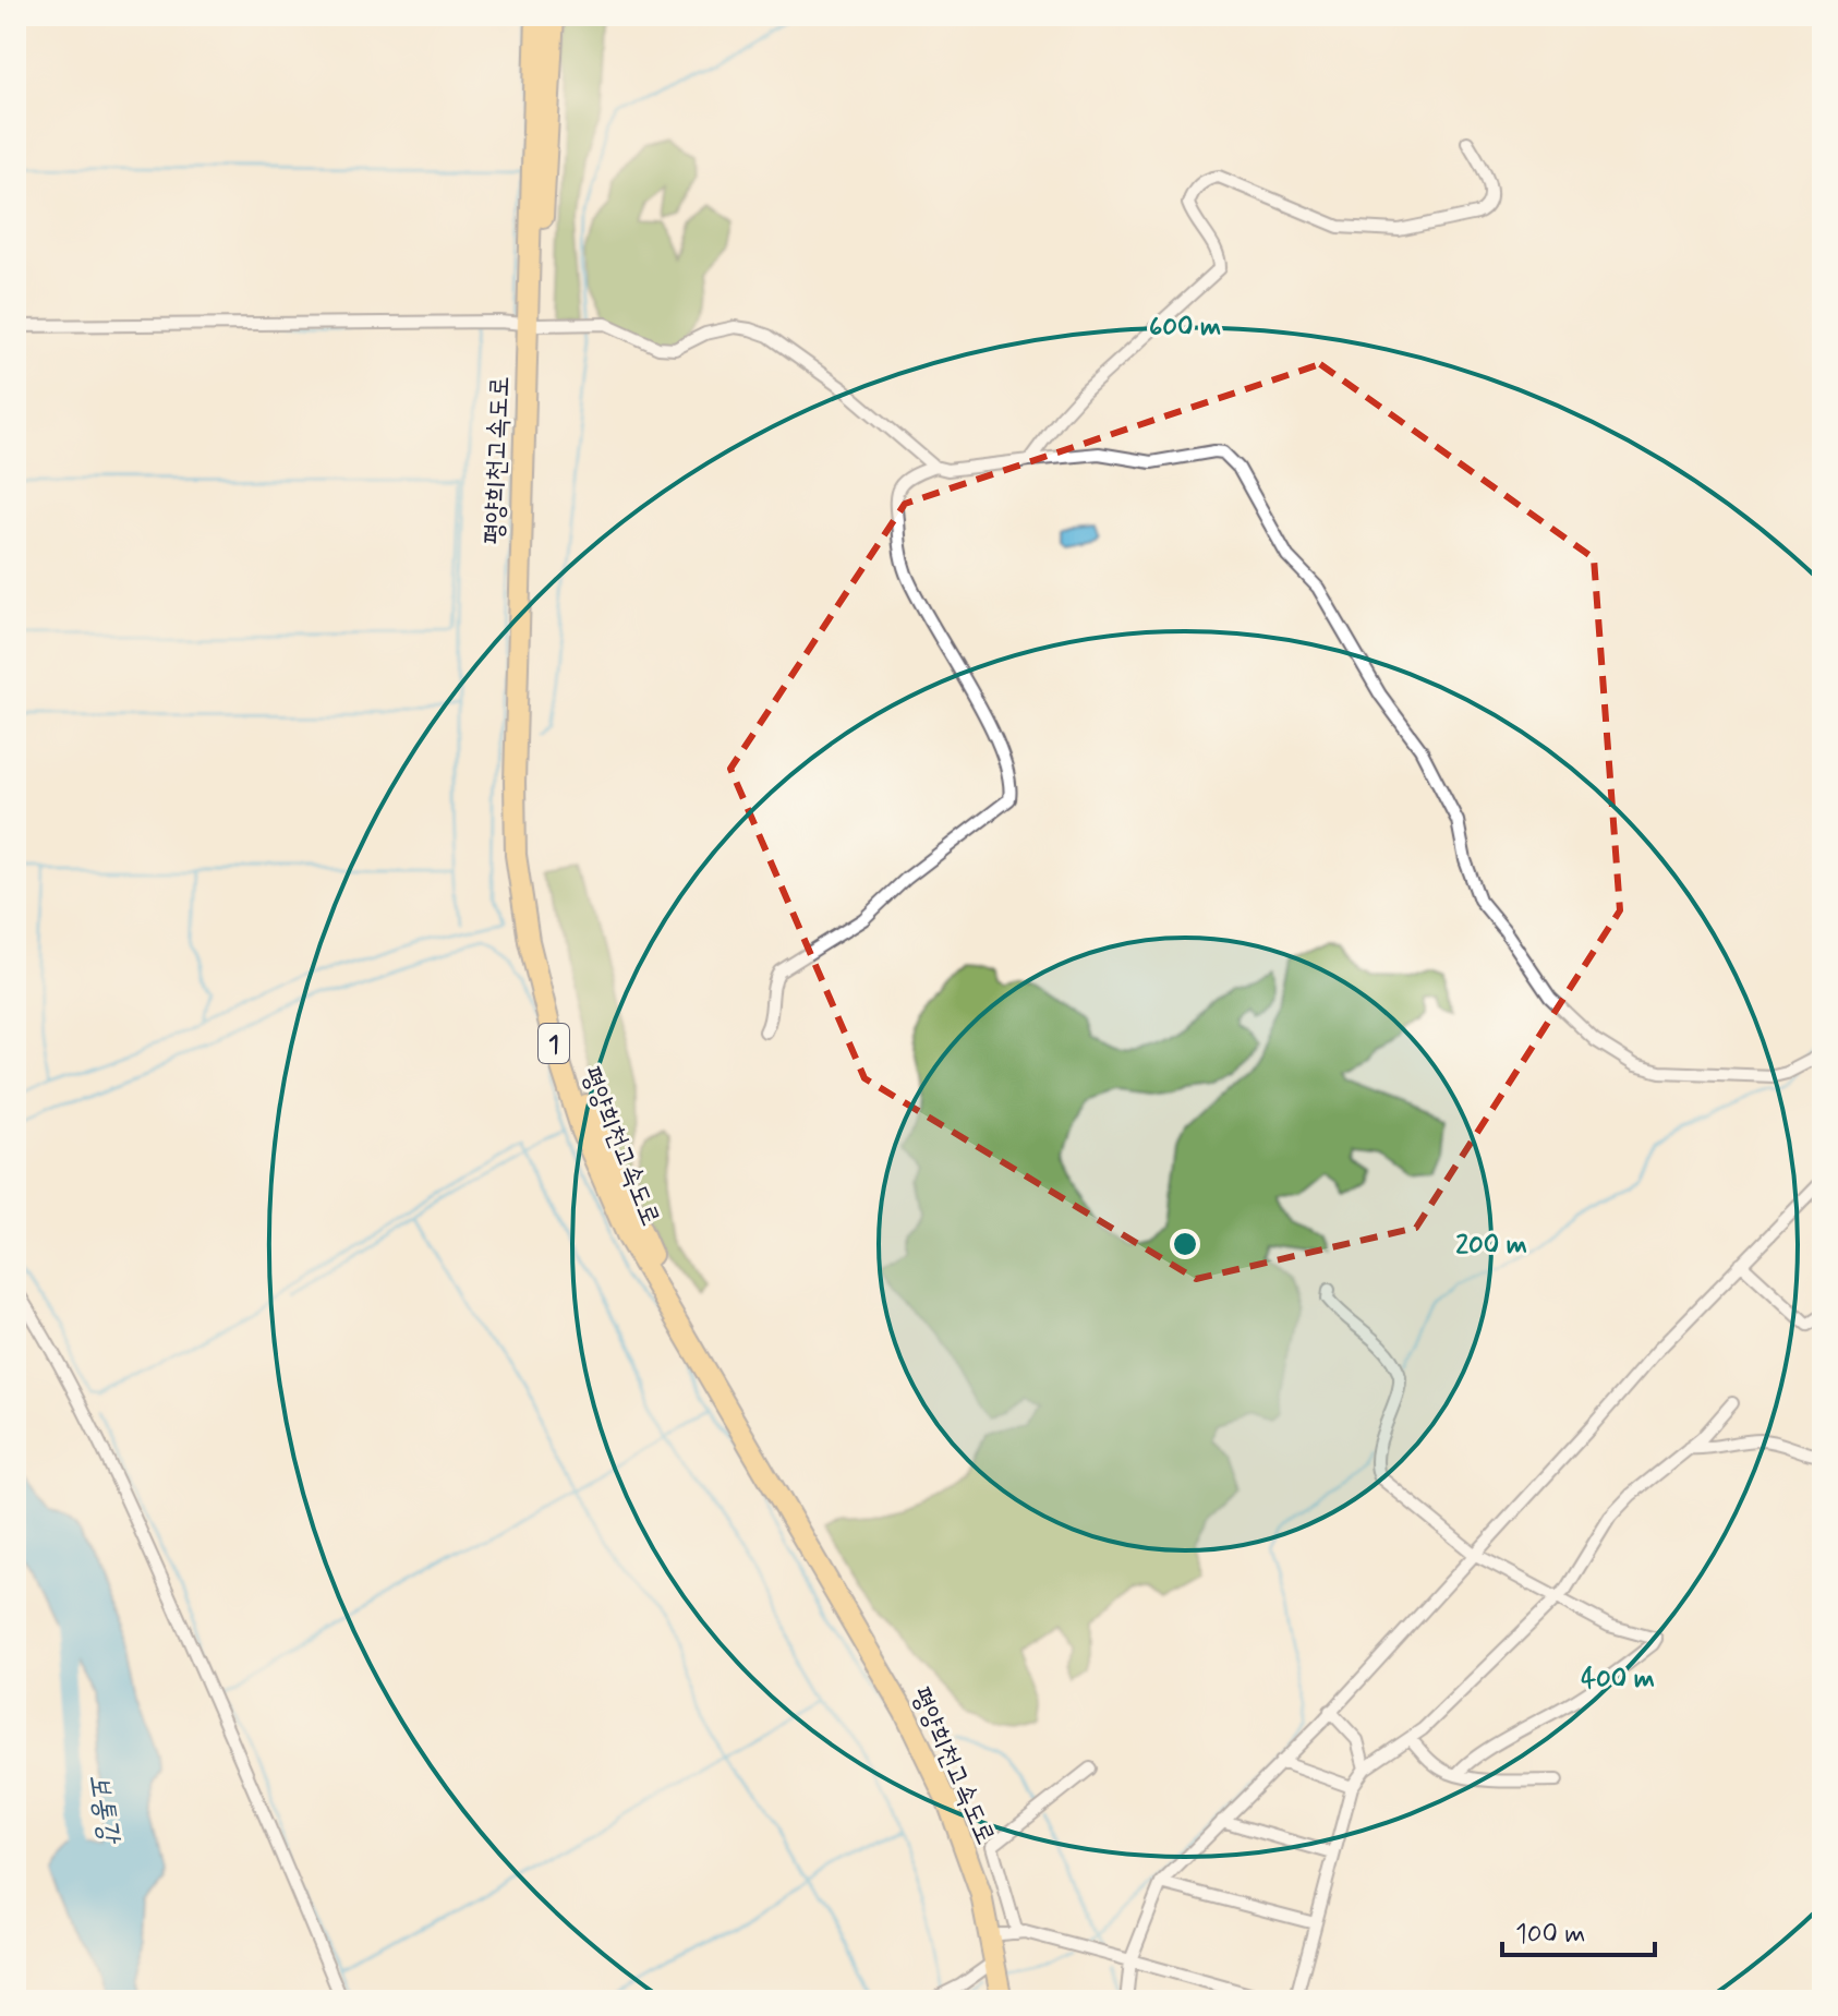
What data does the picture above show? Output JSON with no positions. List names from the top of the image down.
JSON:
{
  "streets": {
    "highway": ["평양희천고속도로", "1"]
  },
  "water": ["보통강"],
  "scale_bar": "100 m",
  "rings": ["600 m", "200 m", "400 m"]
}
